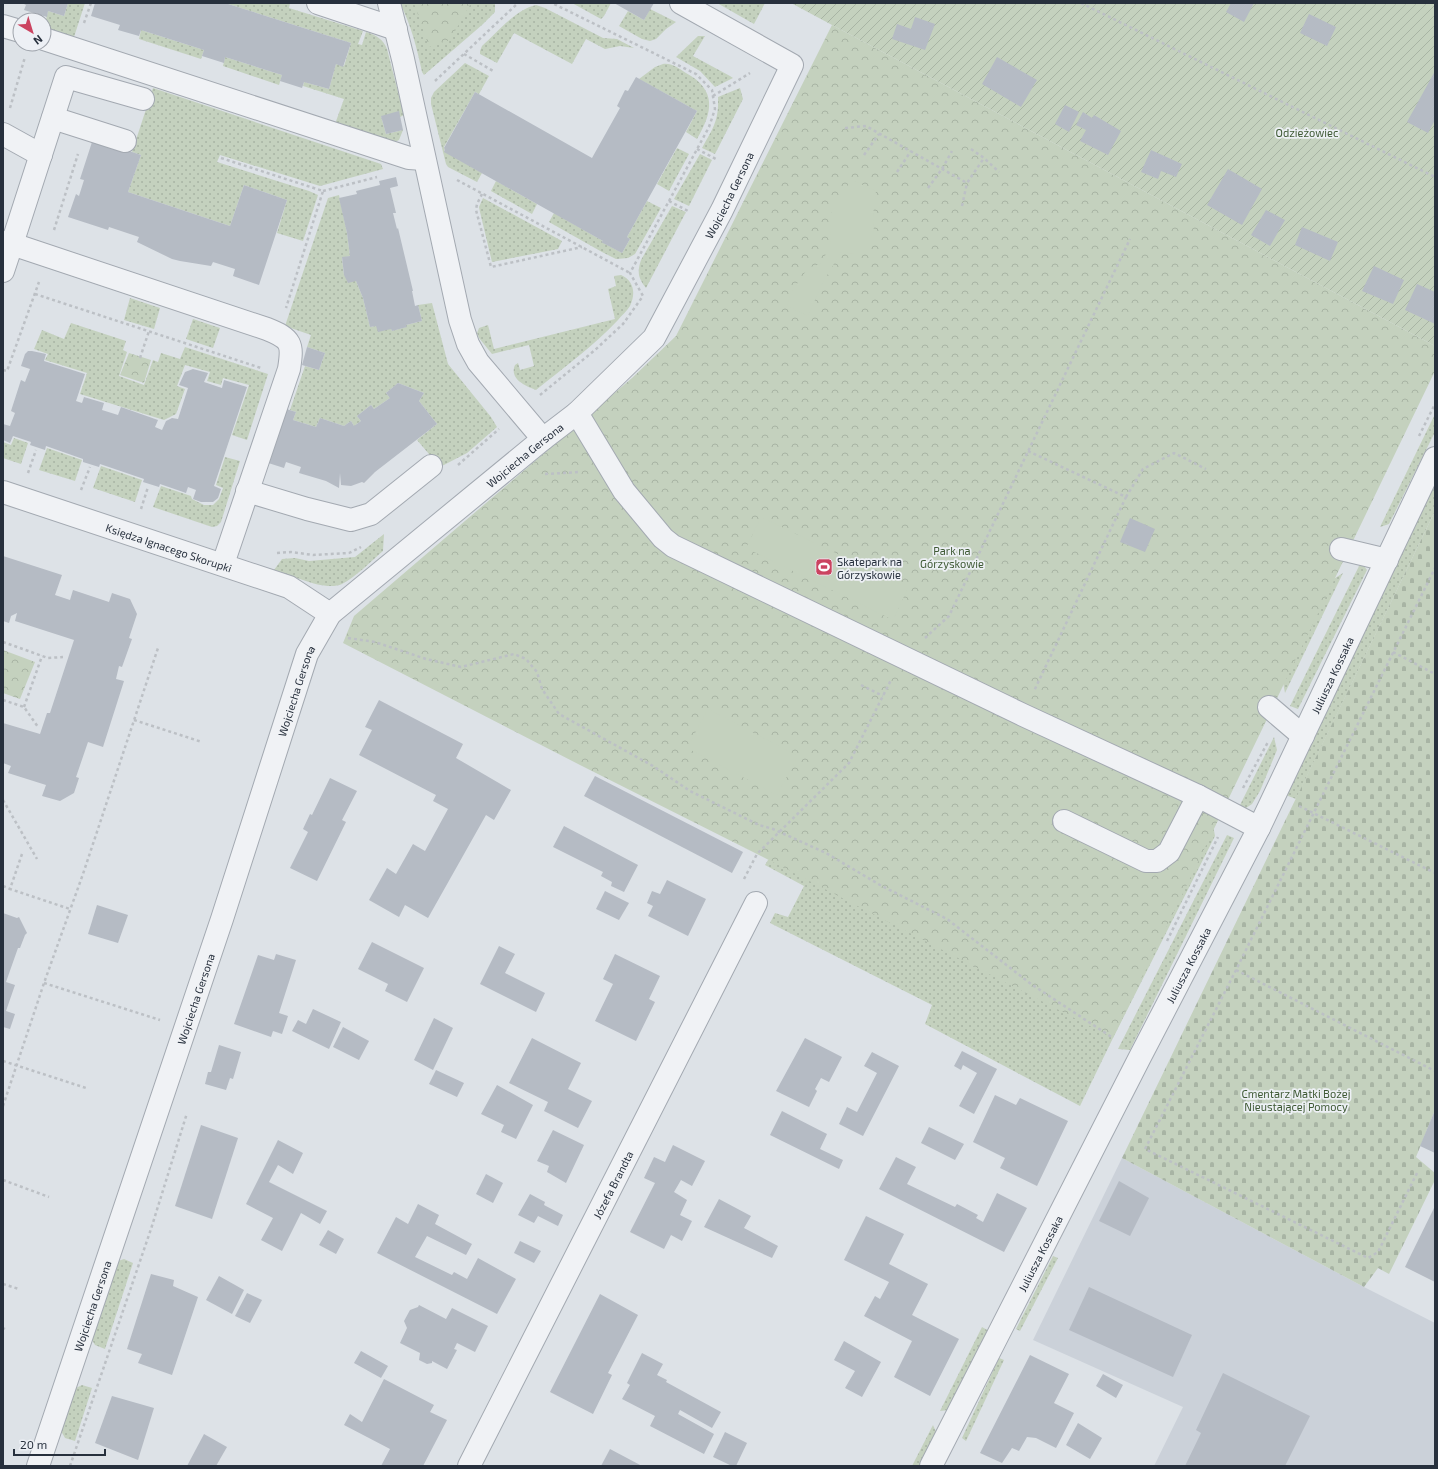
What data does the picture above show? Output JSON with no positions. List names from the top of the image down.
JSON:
{
  "streets": {
    "street": [
      "Wojciecha Gersona",
      "Księdza Ignacego Skorupki",
      "Juliusza Kossaka",
      "Józefa Brandta"
    ]
  },
  "crossings": [
    ["Wojciecha Gersona", "Księdza Ignacego Skorupki"]
  ],
  "parks": ["Odzieżowiec", "Park na Górzyskowie", "Cmentarz Matki Bożej Nieustającej Pomocy"],
  "places": {
    "sports": ["Skatepark na Górzyskowie"]
  },
  "scale_bar": "20 m",
  "north": "bottom right"
}
